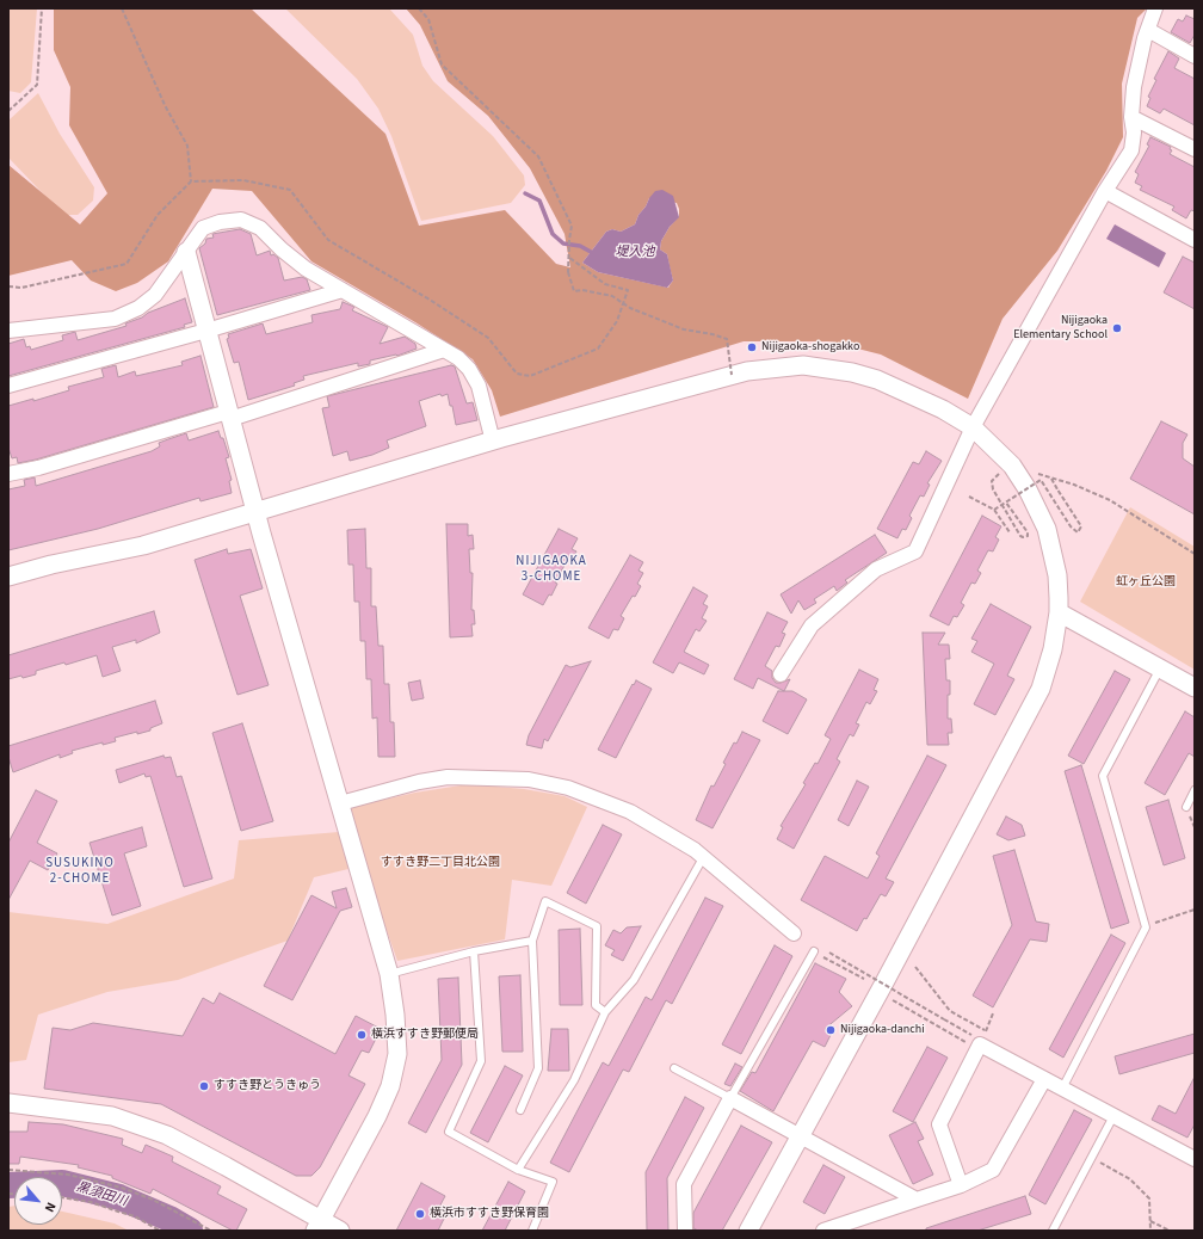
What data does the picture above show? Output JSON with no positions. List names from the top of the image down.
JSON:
{
  "districts": ["NIJIGAOKA 3-CHOME", "SUSUKINO 2-CHOME"],
  "water": ["堤入池", "黒須田川"],
  "parks": ["虹ヶ丘公園", "すすき野二丁目北公園"],
  "places": [
    "Nijigaoka Elementary School",
    "Nijigaoka-shogakko",
    "Nijigaoka-danchi",
    "横浜すすき野郵便局",
    "すすき野とうきゅう",
    "横浜市すすき野保育園"
  ],
  "north": "bottom right"
}
